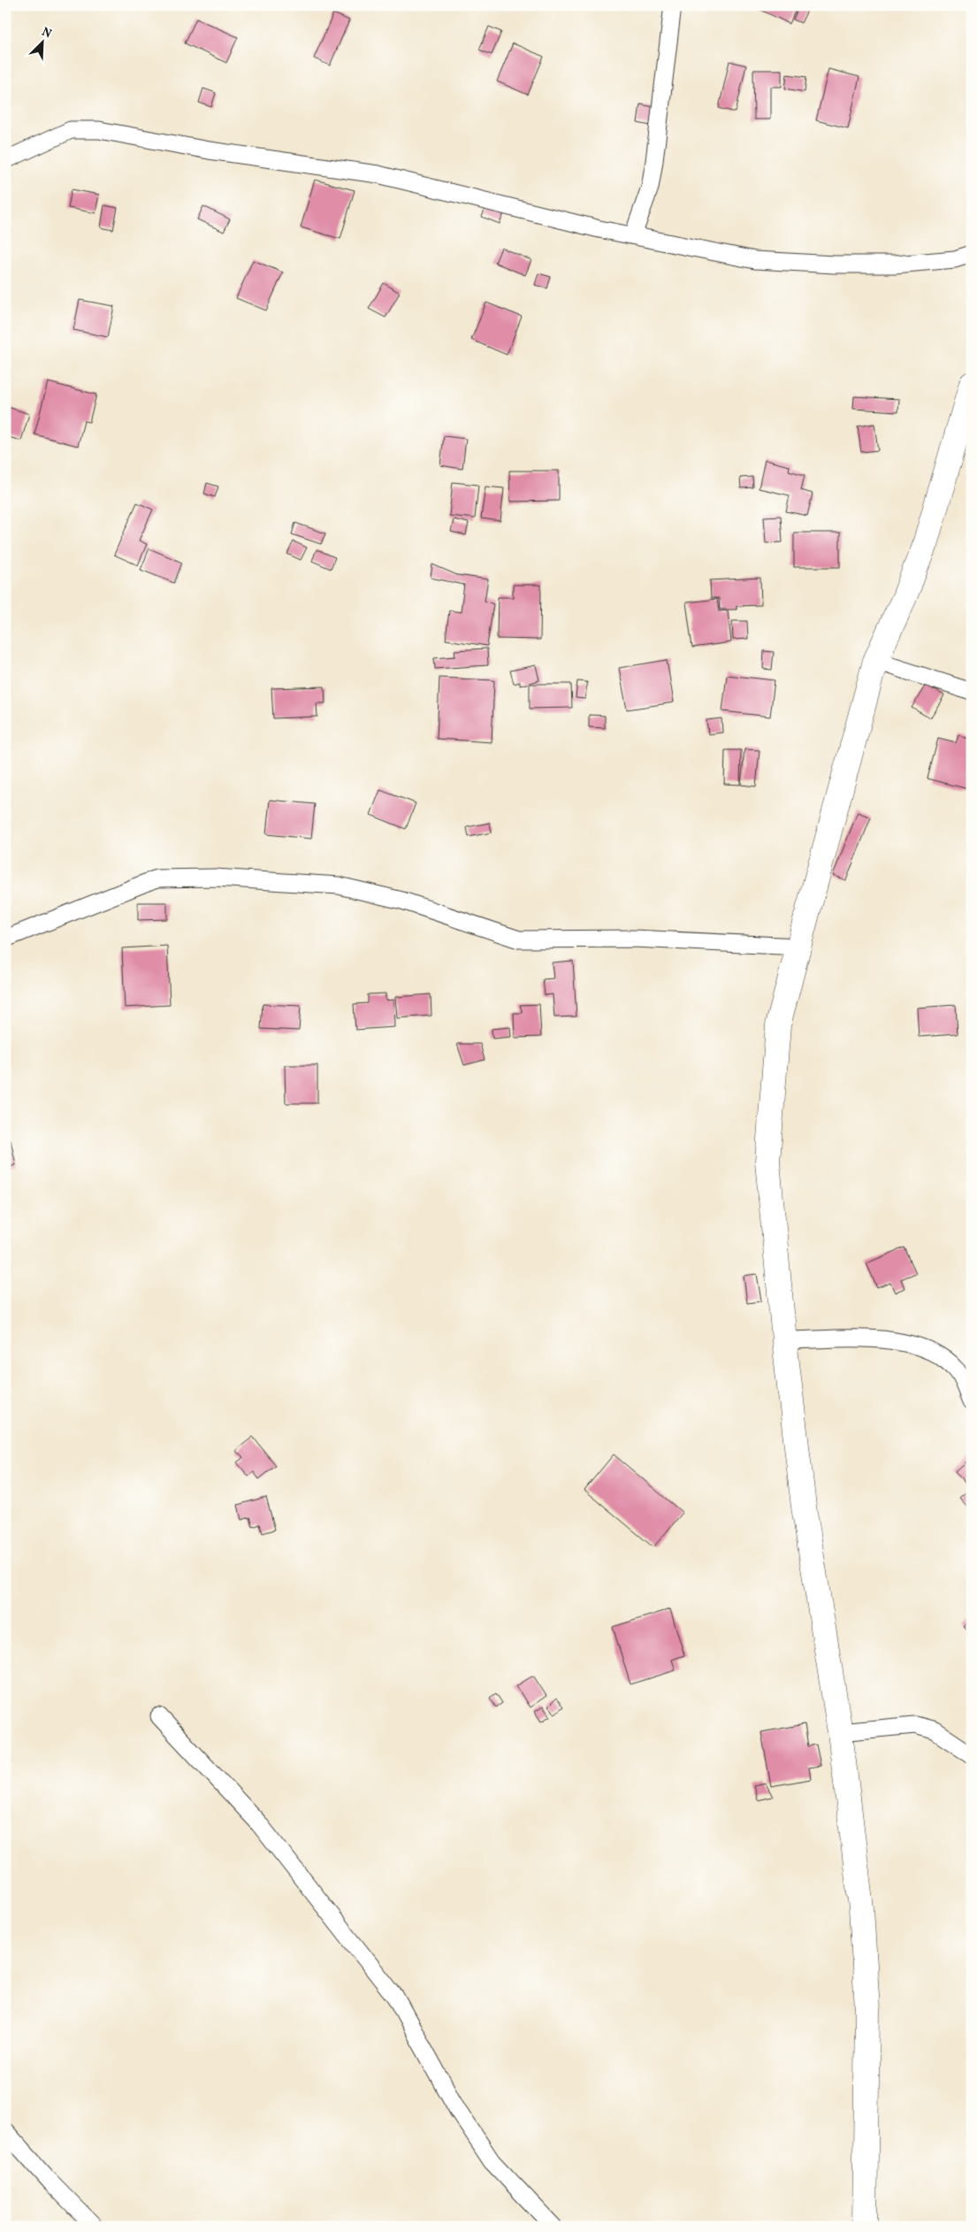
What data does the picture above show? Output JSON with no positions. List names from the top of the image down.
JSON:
{
  "north": "top right"
}
